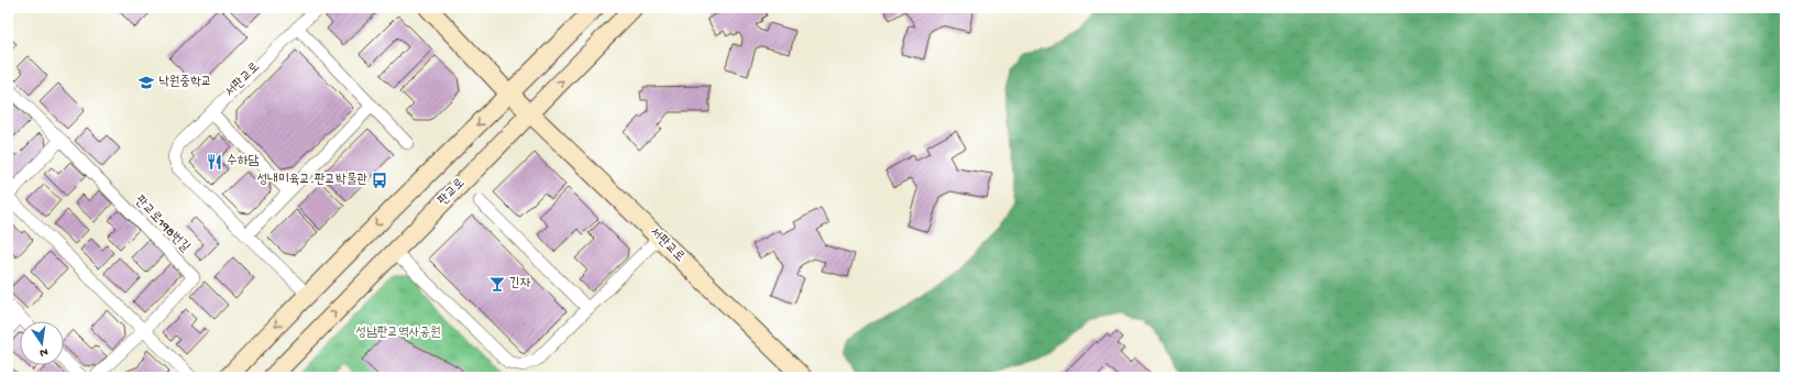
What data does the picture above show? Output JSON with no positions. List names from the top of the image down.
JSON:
{
  "streets": {
    "main road": ["서판교로", "판교로"],
    "street": ["판교로198번길"]
  },
  "crossings": [
    ["서판교로", "판교로"]
  ],
  "parks": ["성남판교역사공원"],
  "places": {
    "school or university": ["낙원중학교"],
    "restaurant": ["수하담"],
    "bus stop": ["성내미육교.판교박물관"],
    "bar": ["긴자"]
  },
  "north": "bottom"
}
